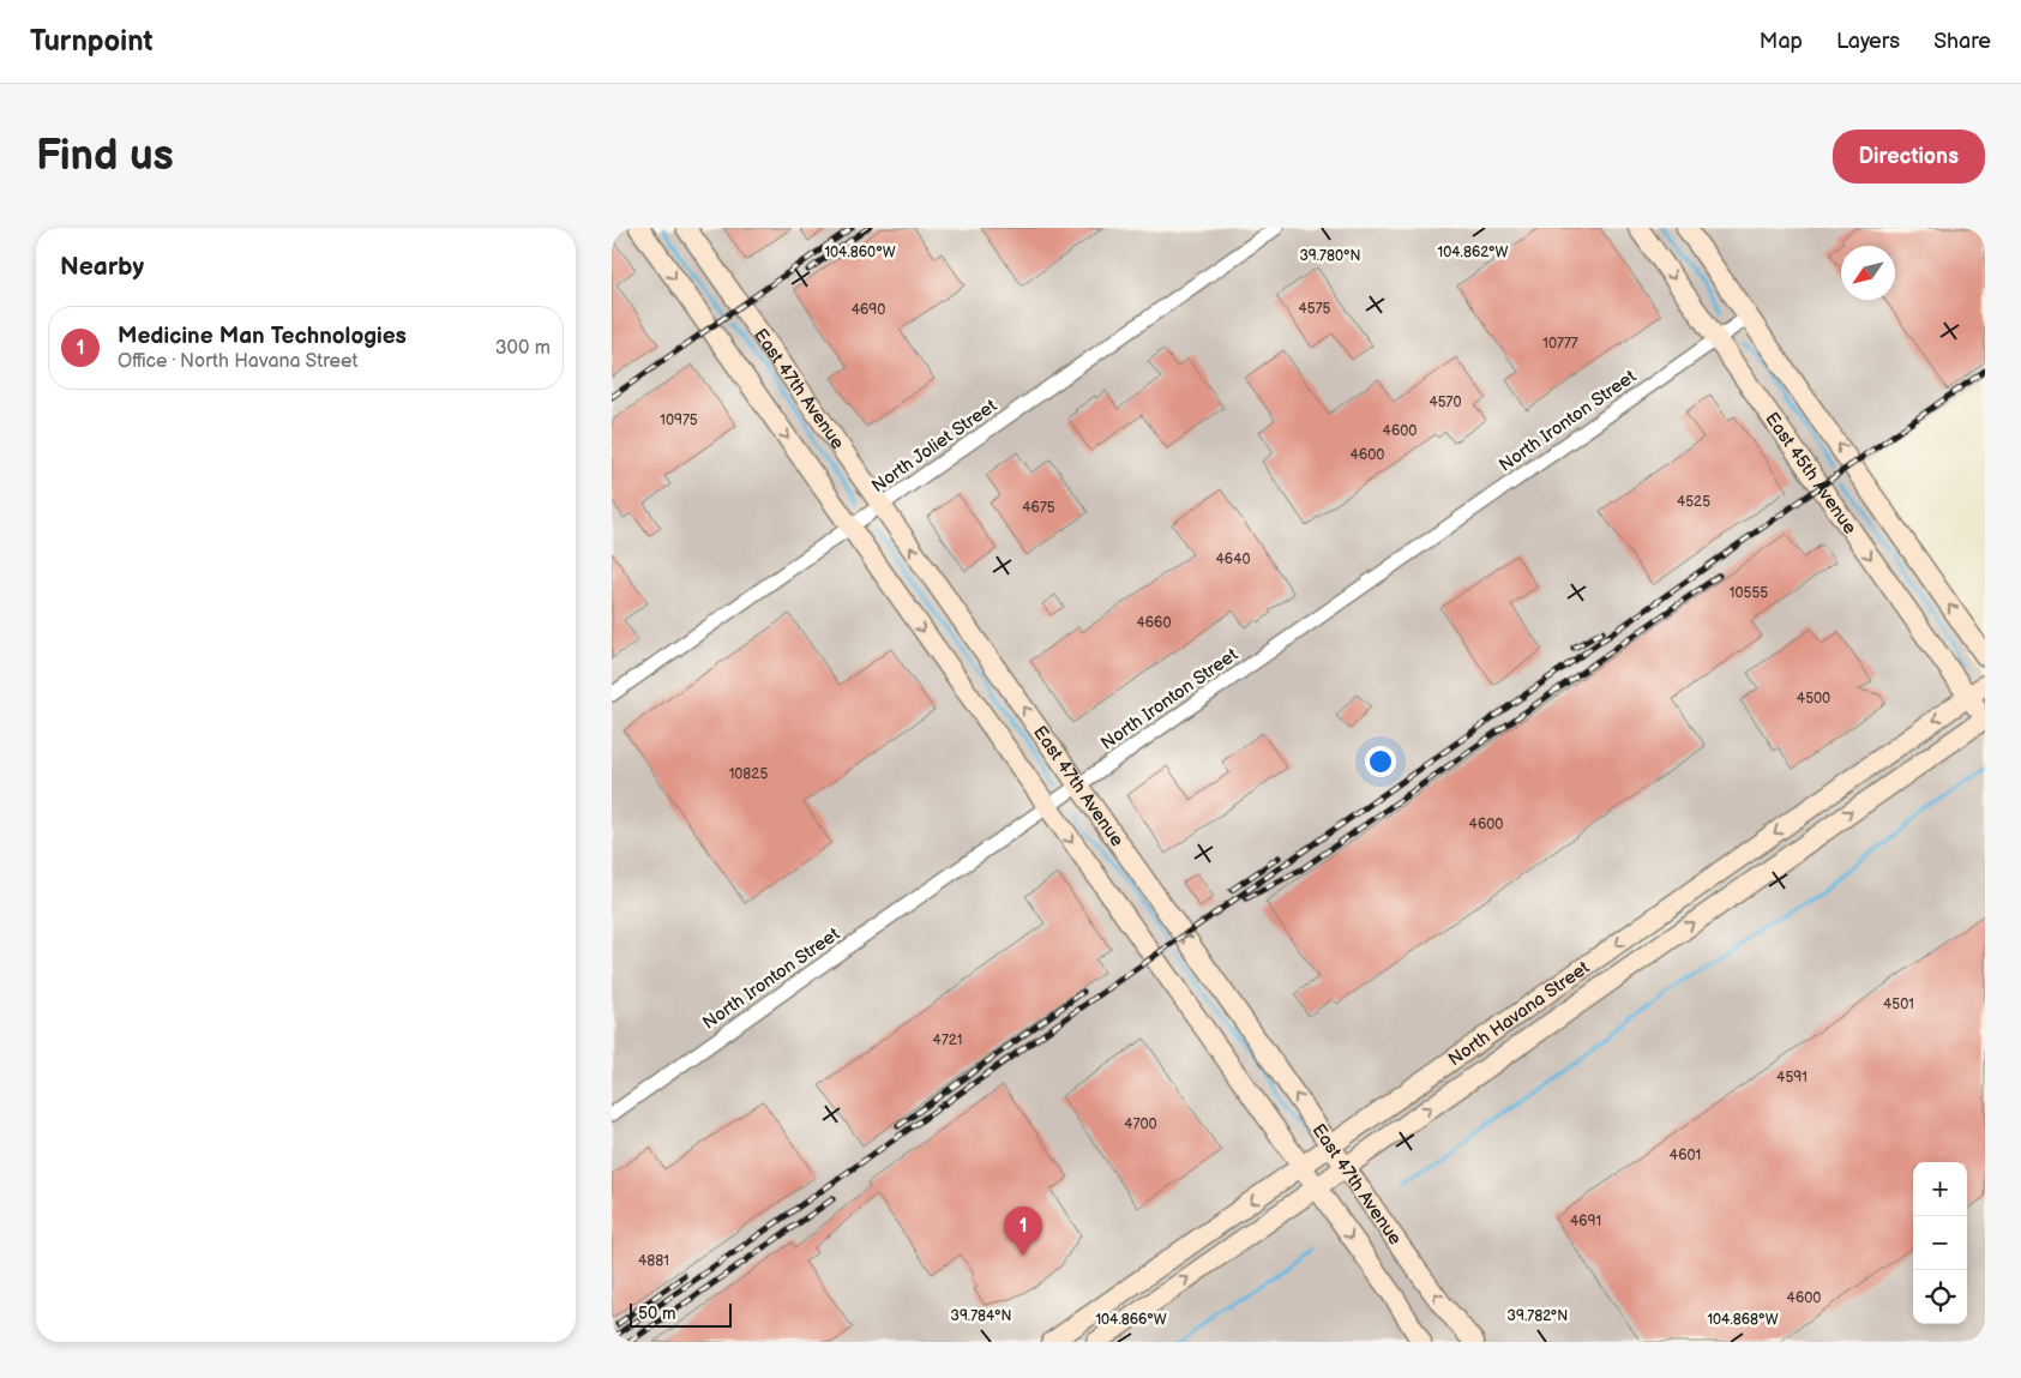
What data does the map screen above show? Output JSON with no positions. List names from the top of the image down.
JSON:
{
  "streets": {
    "main road": ["East 47th Avenue", "East 45th Avenue", "North Havana Street"],
    "street": ["North Ironton Street", "North Joliet Street"]
  },
  "crossings": [
    ["East 47th Avenue", "North Ironton Street"],
    ["East 47th Avenue", "North Joliet Street"],
    ["East 47th Avenue", "North Havana Street"],
    ["North Ironton Street", "East 45th Avenue"],
    ["East 45th Avenue", "North Havana Street"]
  ],
  "house_numbers": [
    "4575",
    "4690",
    "10777",
    "4570",
    "10975",
    "4600",
    "4600",
    "4525",
    "4675",
    "4640",
    "10555",
    "4660",
    "4500",
    "10825",
    "4600",
    "4501",
    "4721",
    "4591",
    "4700",
    "4601",
    "4691",
    "4881",
    "4600"
  ],
  "scale_bar": "50 m",
  "north": "bottom left",
  "page": {
    "header": "Turnpoint",
    "nav": ["Map", "Layers", "Share"],
    "buttons": "Directions",
    "title": "Find us",
    "heading": "Nearby",
    "list": [
      {
        "mark": "1",
        "name": "Medicine Man Technologies",
        "note": "Office · North Havana Street",
        "value": "300 m"
      }
    ],
    "map_buttons": ["+", "−"],
    "pins": "1",
    "scale": "50 m"
  },
  "coordinates": [
    "104.860°W",
    "104.862°W",
    "39.780°N",
    "39.784°N",
    "39.782°N",
    "104.866°W",
    "104.868°W"
  ]
}
